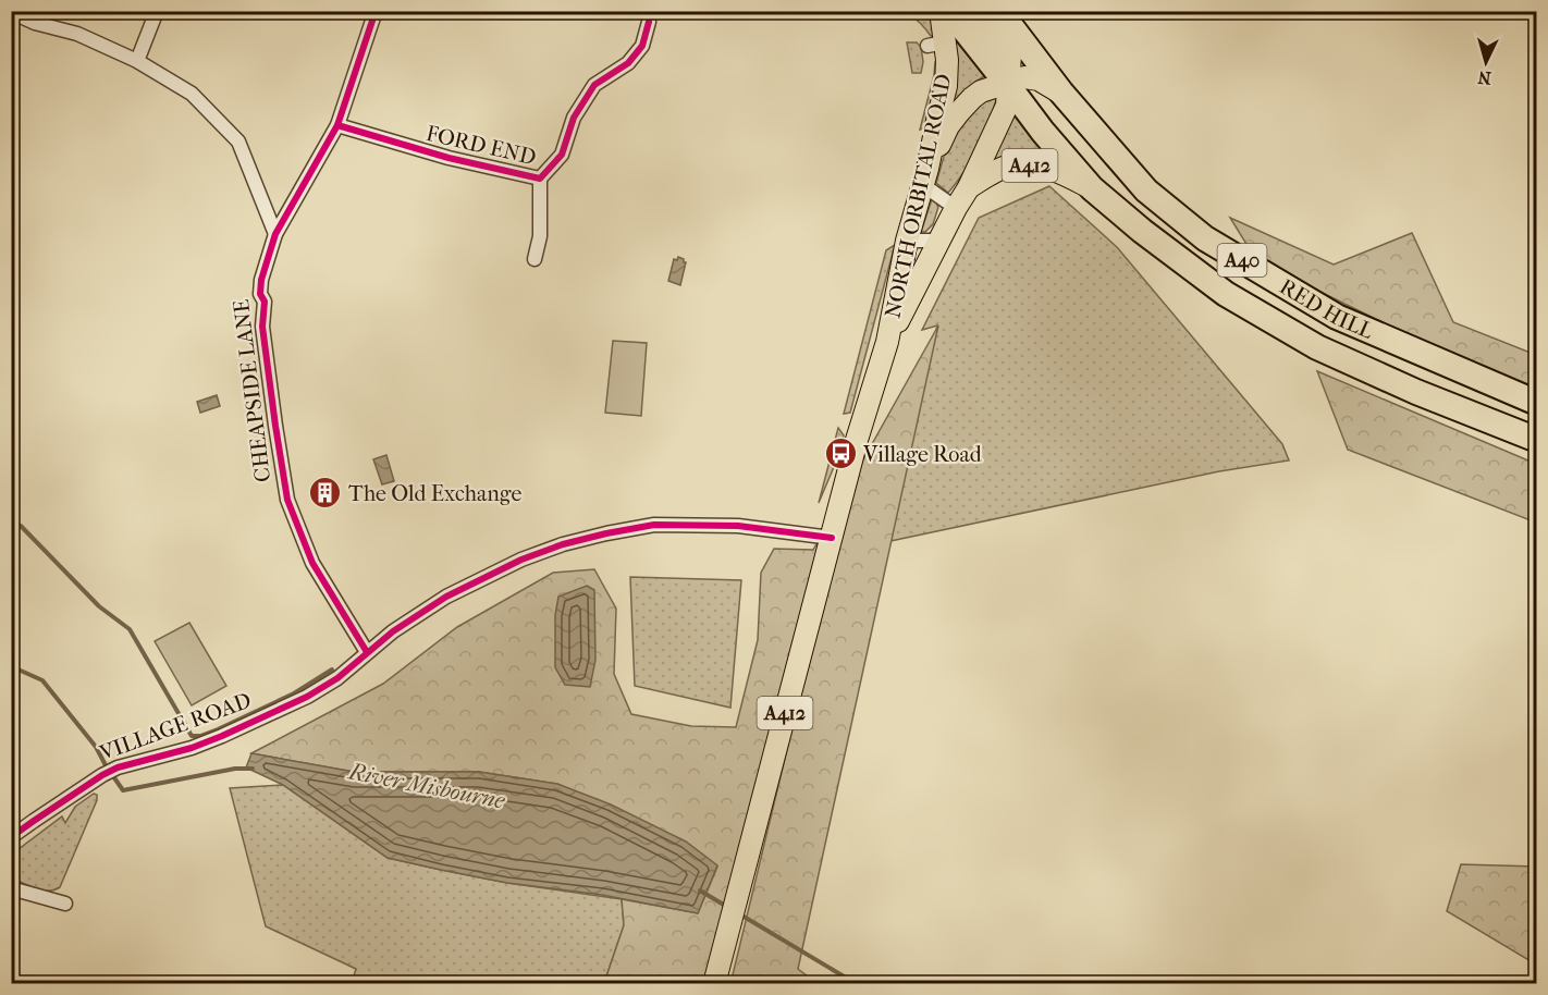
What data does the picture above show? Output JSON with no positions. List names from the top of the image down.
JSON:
{
  "streets": {
    "highway": ["A40", "RED HILL"],
    "main road": ["A412", "NORTH ORBITAL ROAD"],
    "street": ["FORD END", "CHEAPSIDE LANE", "VILLAGE ROAD"]
  },
  "crossings": [
    ["FORD END", "CHEAPSIDE LANE"],
    ["A412", "NORTH ORBITAL ROAD"],
    ["A412", "RED HILL"],
    ["NORTH ORBITAL ROAD", "A40"],
    ["NORTH ORBITAL ROAD", "RED HILL"],
    ["NORTH ORBITAL ROAD", "VILLAGE ROAD"],
    ["A40", "RED HILL"],
    ["CHEAPSIDE LANE", "VILLAGE ROAD"]
  ],
  "water": ["River Misbourne"],
  "places": {
    "bus stop": ["Village Road"],
    "building": ["The Old Exchange"]
  },
  "north": "bottom"
}
